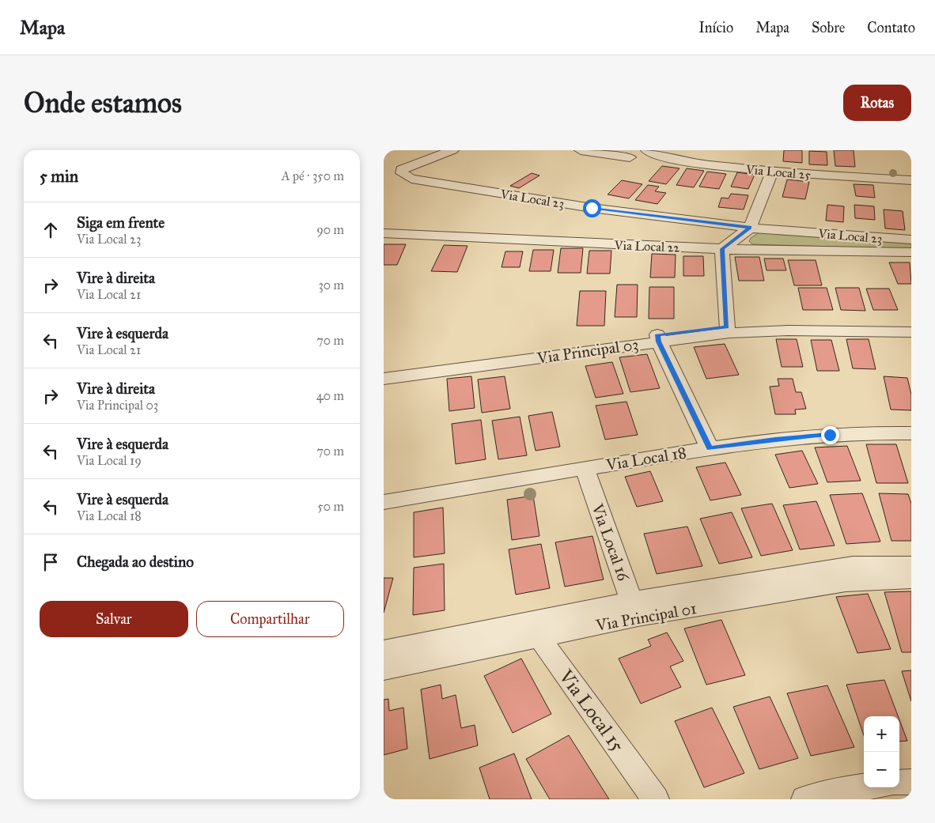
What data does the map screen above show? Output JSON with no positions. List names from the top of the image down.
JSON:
{
  "streets": {
    "street": [
      "Via Local 25",
      "Via Local 23",
      "Via Local 22",
      "Via Principal 03",
      "Via Local 18",
      "Via Local 16",
      "Via Principal 01",
      "Via Local 15"
    ]
  },
  "crossings": [
    ["Via Local 18", "Via Local 16"],
    ["Via Local 16", "Via Principal 01"],
    ["Via Principal 01", "Via Local 15"]
  ],
  "page": {
    "header": "Mapa",
    "nav": [
      "Início",
      "Mapa",
      "Sobre",
      "Contato"
    ],
    "buttons": [
      "Rotas",
      ["Salvar", "Compartilhar"]
    ],
    "title": "Onde estamos",
    "heading": ["5 min", "A pé · 350 m"],
    "list": [
      ["Siga em frente", "Via Local 23", "90 m"],
      ["Vire à direita", "Via Local 21", "30 m"],
      ["Vire à esquerda", "Via Local 21", "70 m"],
      ["Vire à direita", "Via Principal 03", "40 m"],
      ["Vire à esquerda", "Via Local 19", "70 m"],
      ["Vire à esquerda", "Via Local 18", "50 m"],
      "Chegada ao destino"
    ],
    "map_buttons": ["+", "−"]
  }
}
